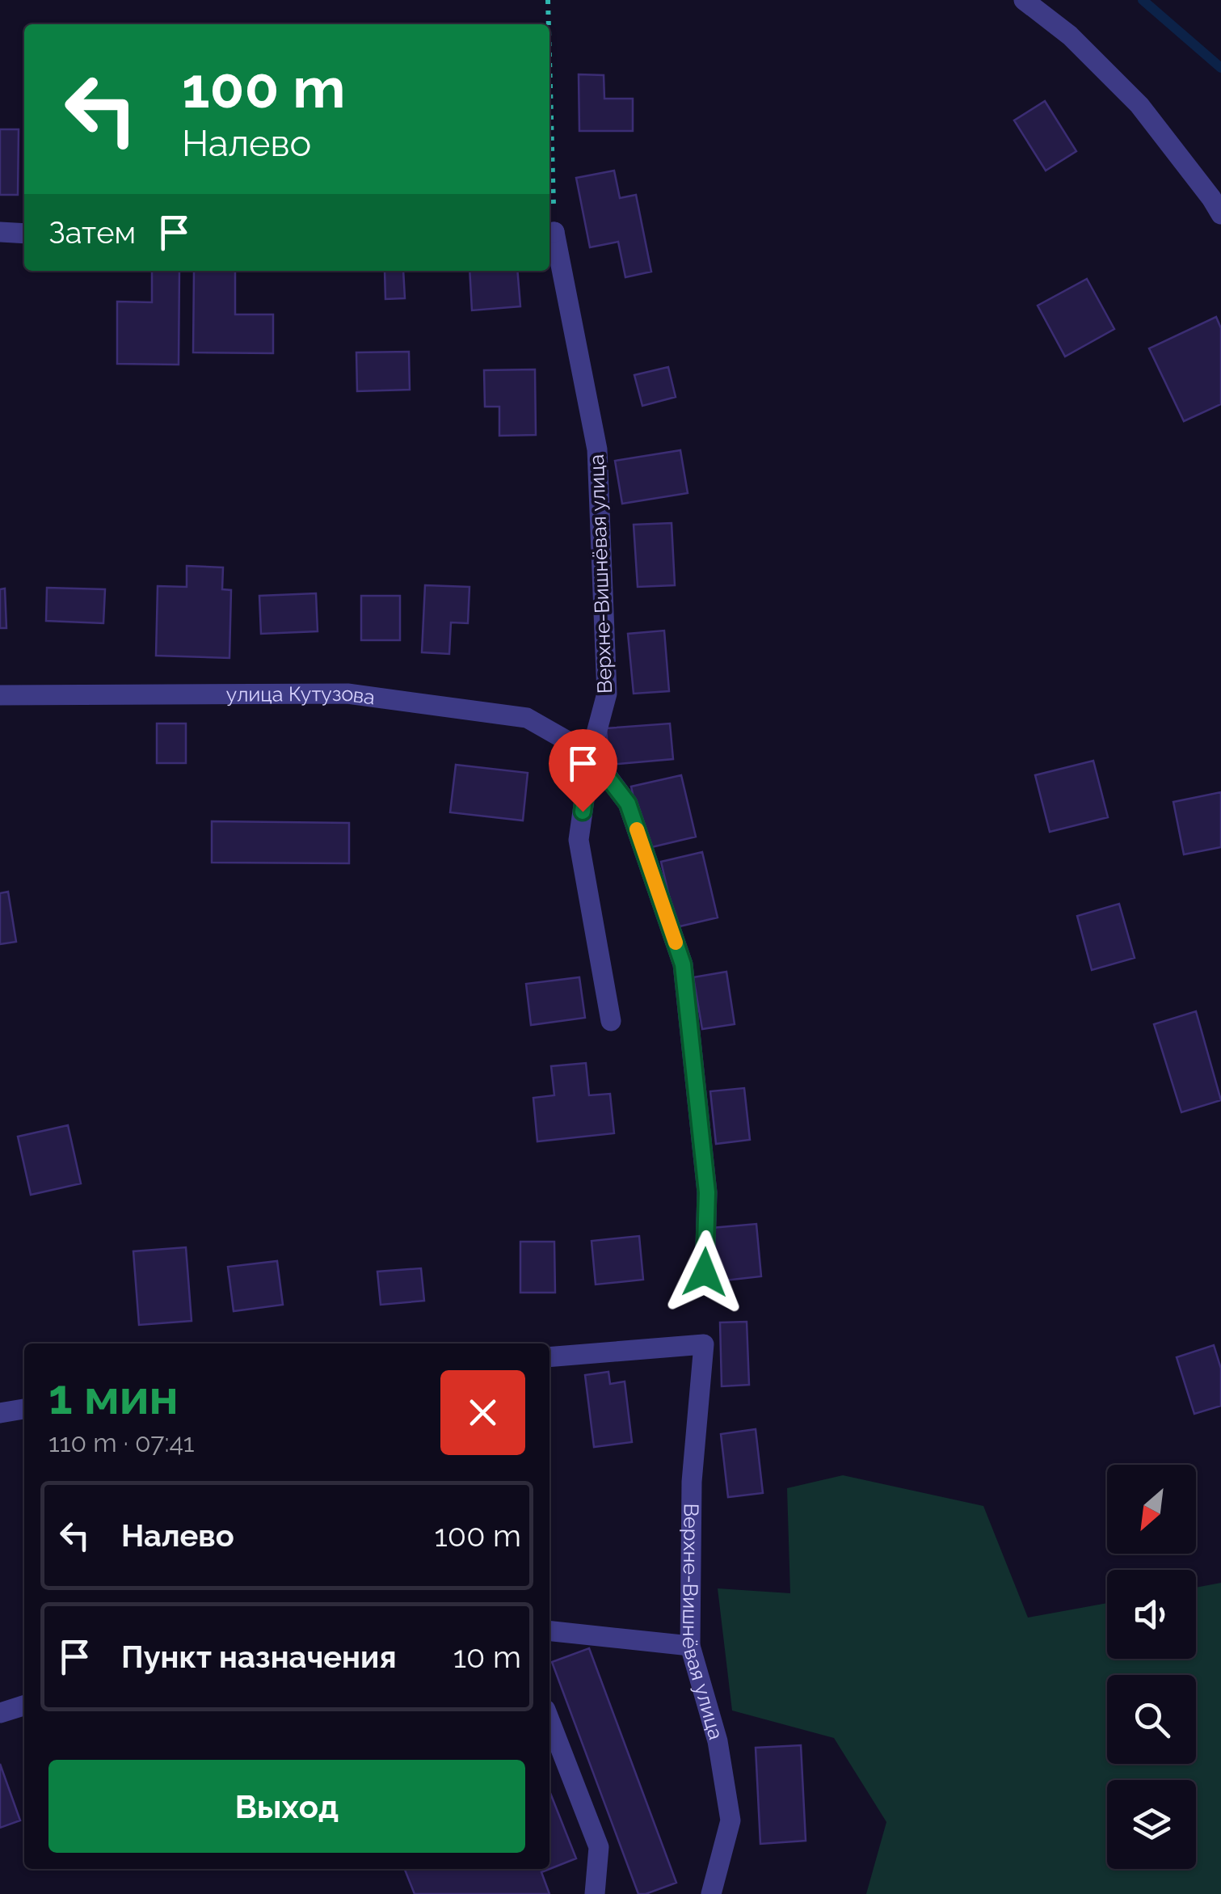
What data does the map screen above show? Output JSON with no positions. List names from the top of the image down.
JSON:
{
  "streets": {
    "street": ["Верхне-Вишнёвая улица", "улица Кутузова"]
  },
  "crossings": [
    ["Верхне-Вишнёвая улица", "улица Кутузова"]
  ],
  "north": "bottom left",
  "page": {
    "turn": ["100 m", "Налево"],
    "then": "Затем",
    "heading": ["1 мин", "110 m · 07:41"],
    "list": [
      {
        "name": "Налево",
        "value": "100 m"
      },
      {
        "name": "Пункт назначения",
        "value": "10 m"
      }
    ],
    "buttons": "Выход"
  }
}
